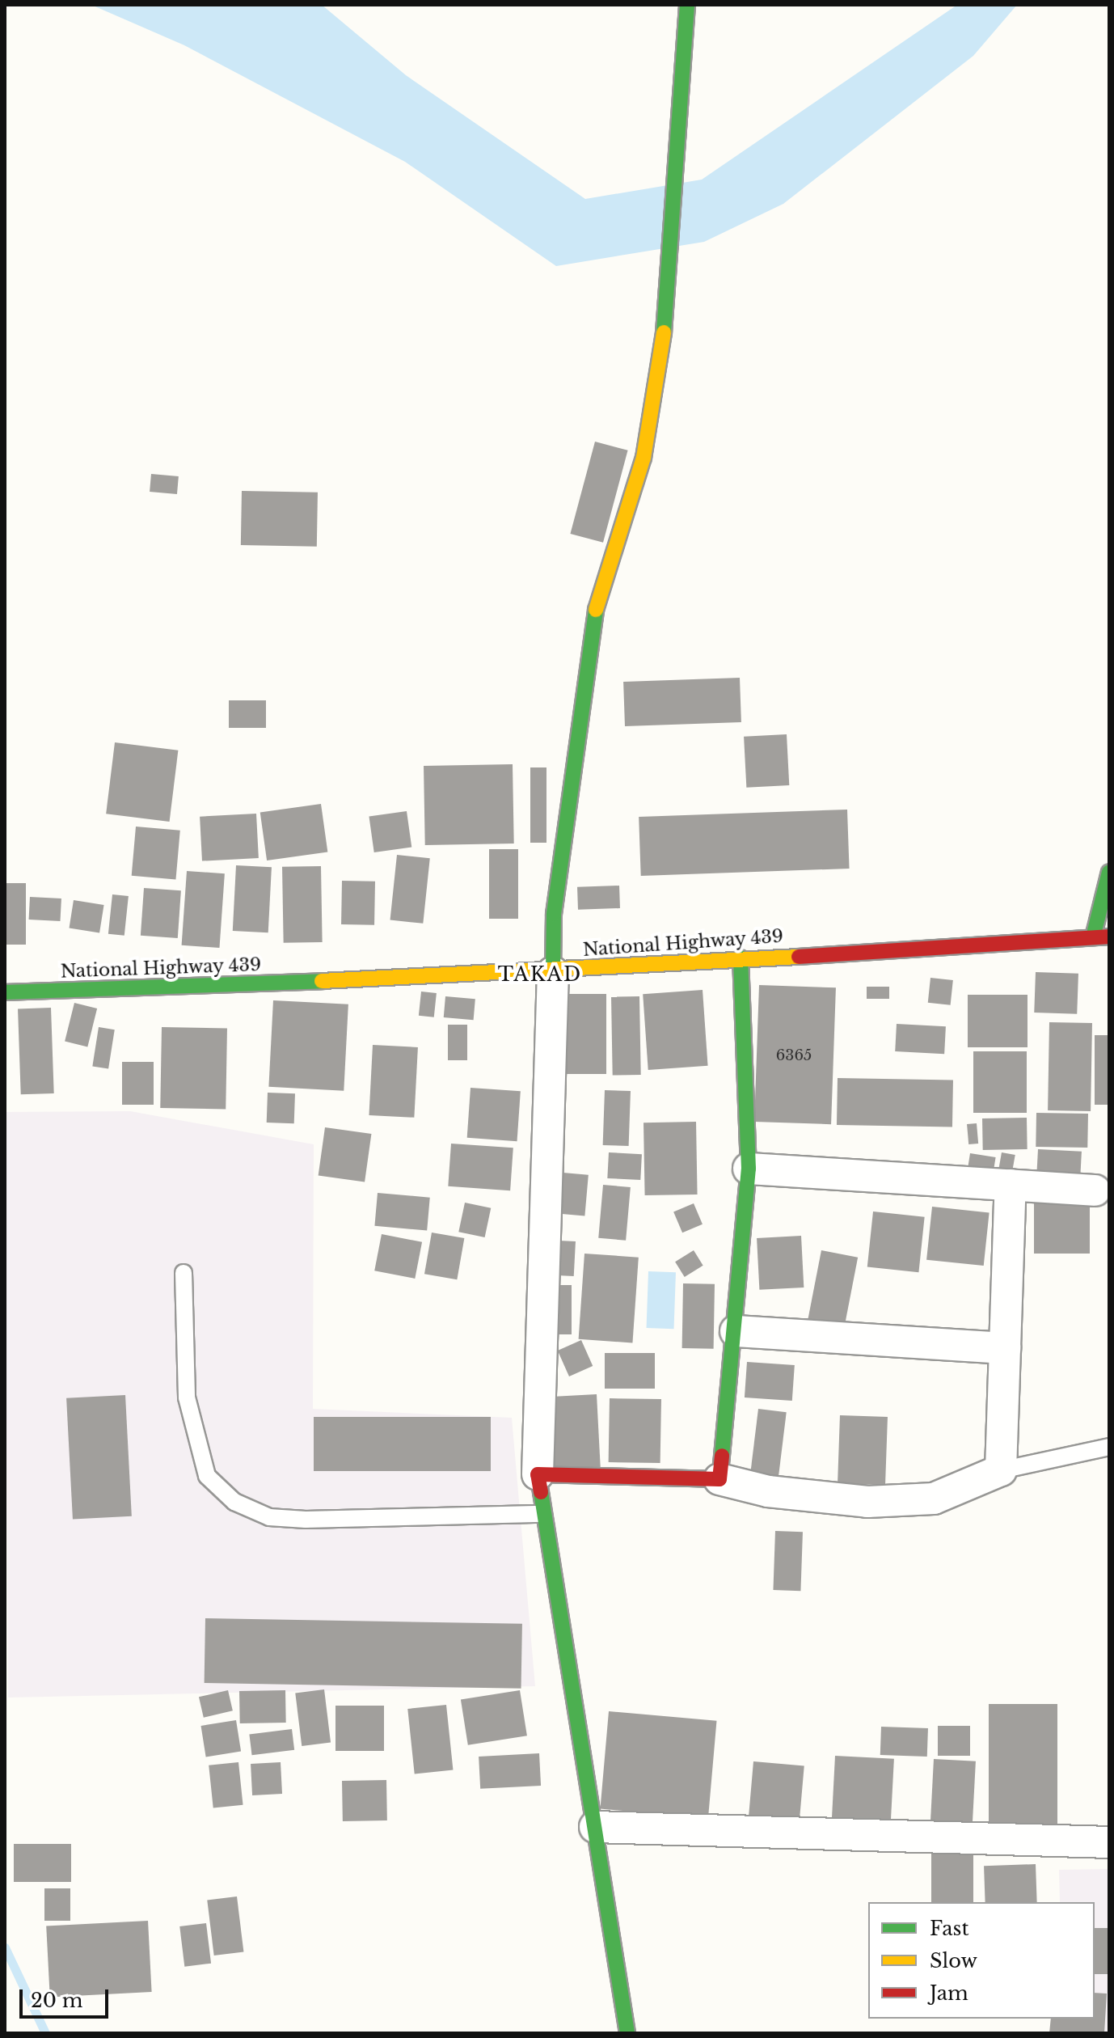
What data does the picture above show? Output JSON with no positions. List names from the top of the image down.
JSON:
{
  "streets": {
    "street": ["National Highway 439"]
  },
  "districts": ["TAKAD"],
  "house_numbers": ["6365"],
  "legend": ["Fast", "Slow", "Jam"],
  "scale_bar": "20 m"
}
